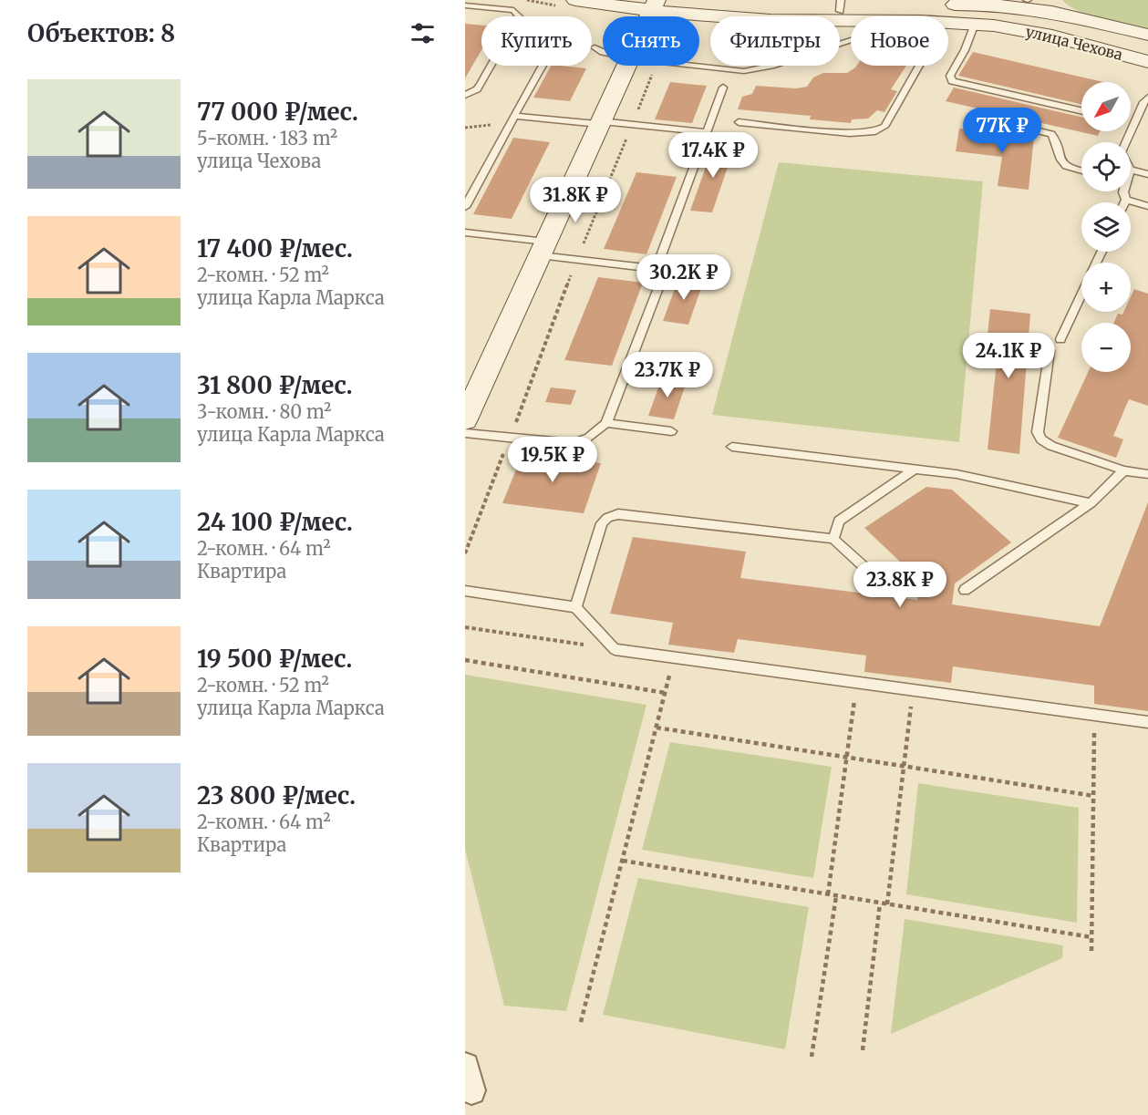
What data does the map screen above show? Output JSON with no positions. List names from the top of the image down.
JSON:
{
  "streets": {
    "main road": ["улица Чехова"]
  },
  "north": "bottom left",
  "page": {
    "heading": "Объектов: 8",
    "chip": [
      "Купить",
      "Снять",
      "Фильтры",
      "Новое"
    ],
    "list": [
      {
        "name": "77 000 ₽/мес.",
        "note": "5-комн. · 183 m² · улица Чехова"
      },
      {
        "name": "17 400 ₽/мес.",
        "note": "2-комн. · 52 m² · улица Карла Маркса"
      },
      {
        "name": "31 800 ₽/мес.",
        "note": "3-комн. · 80 m² · улица Карла Маркса"
      },
      {
        "name": "24 100 ₽/мес.",
        "note": "2-комн. · 64 m² · Квартира"
      },
      {
        "name": "19 500 ₽/мес.",
        "note": "2-комн. · 52 m² · улица Карла Маркса"
      },
      {
        "name": "23 800 ₽/мес.",
        "note": "2-комн. · 64 m² · Квартира"
      }
    ],
    "map_buttons": ["+", "−"],
    "price": [
      "77K ₽",
      "17.4K ₽",
      "31.8K ₽",
      "30.2K ₽",
      "24.1K ₽",
      "23.7K ₽",
      "19.5K ₽",
      "23.8K ₽"
    ]
  }
}
